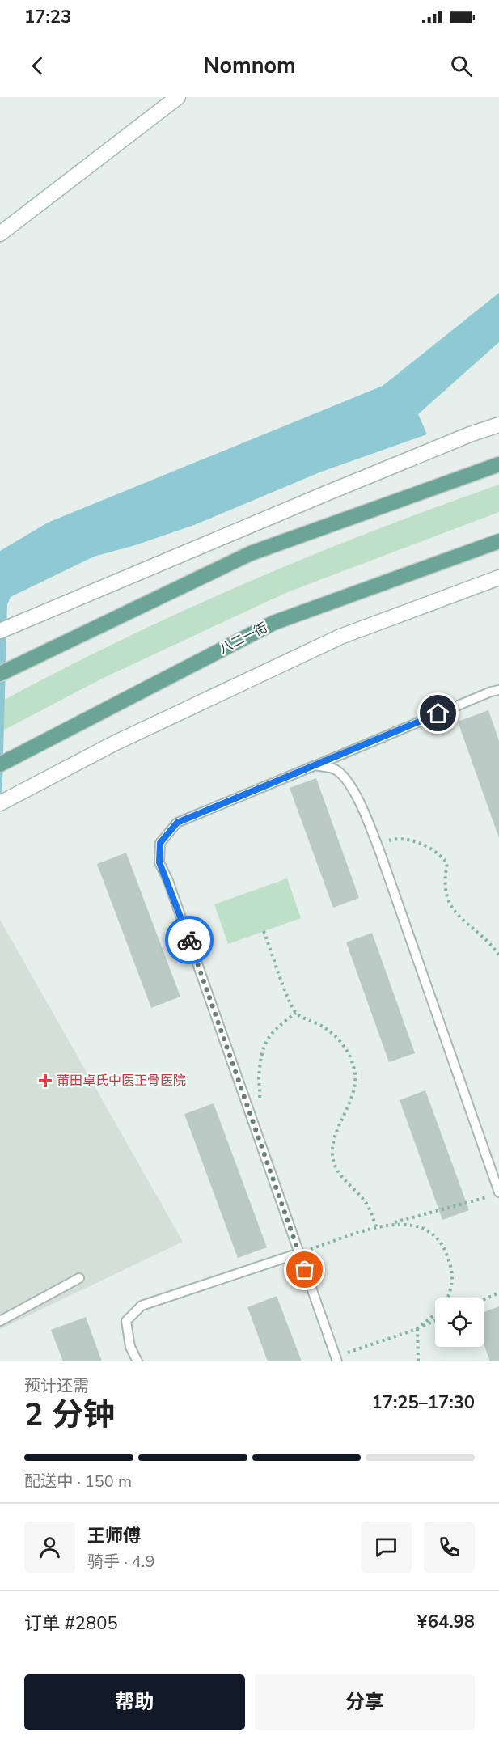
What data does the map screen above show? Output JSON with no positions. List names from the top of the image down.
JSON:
{
  "streets": {
    "main road": ["八二一街"]
  },
  "places": {
    "health": ["莆田卓氏中医正骨医院"]
  },
  "page": {
    "status": "17:23",
    "header": "Nomnom",
    "heading": ["2 分钟", "预计还需", "17:25–17:30"],
    "panel": [
      "王师傅",
      "骑手 · 4.9",
      "订单 #2805",
      "¥64.98"
    ],
    "bar": "配送中 · 150 m",
    "buttons": ["帮助", "分享"]
  }
}
